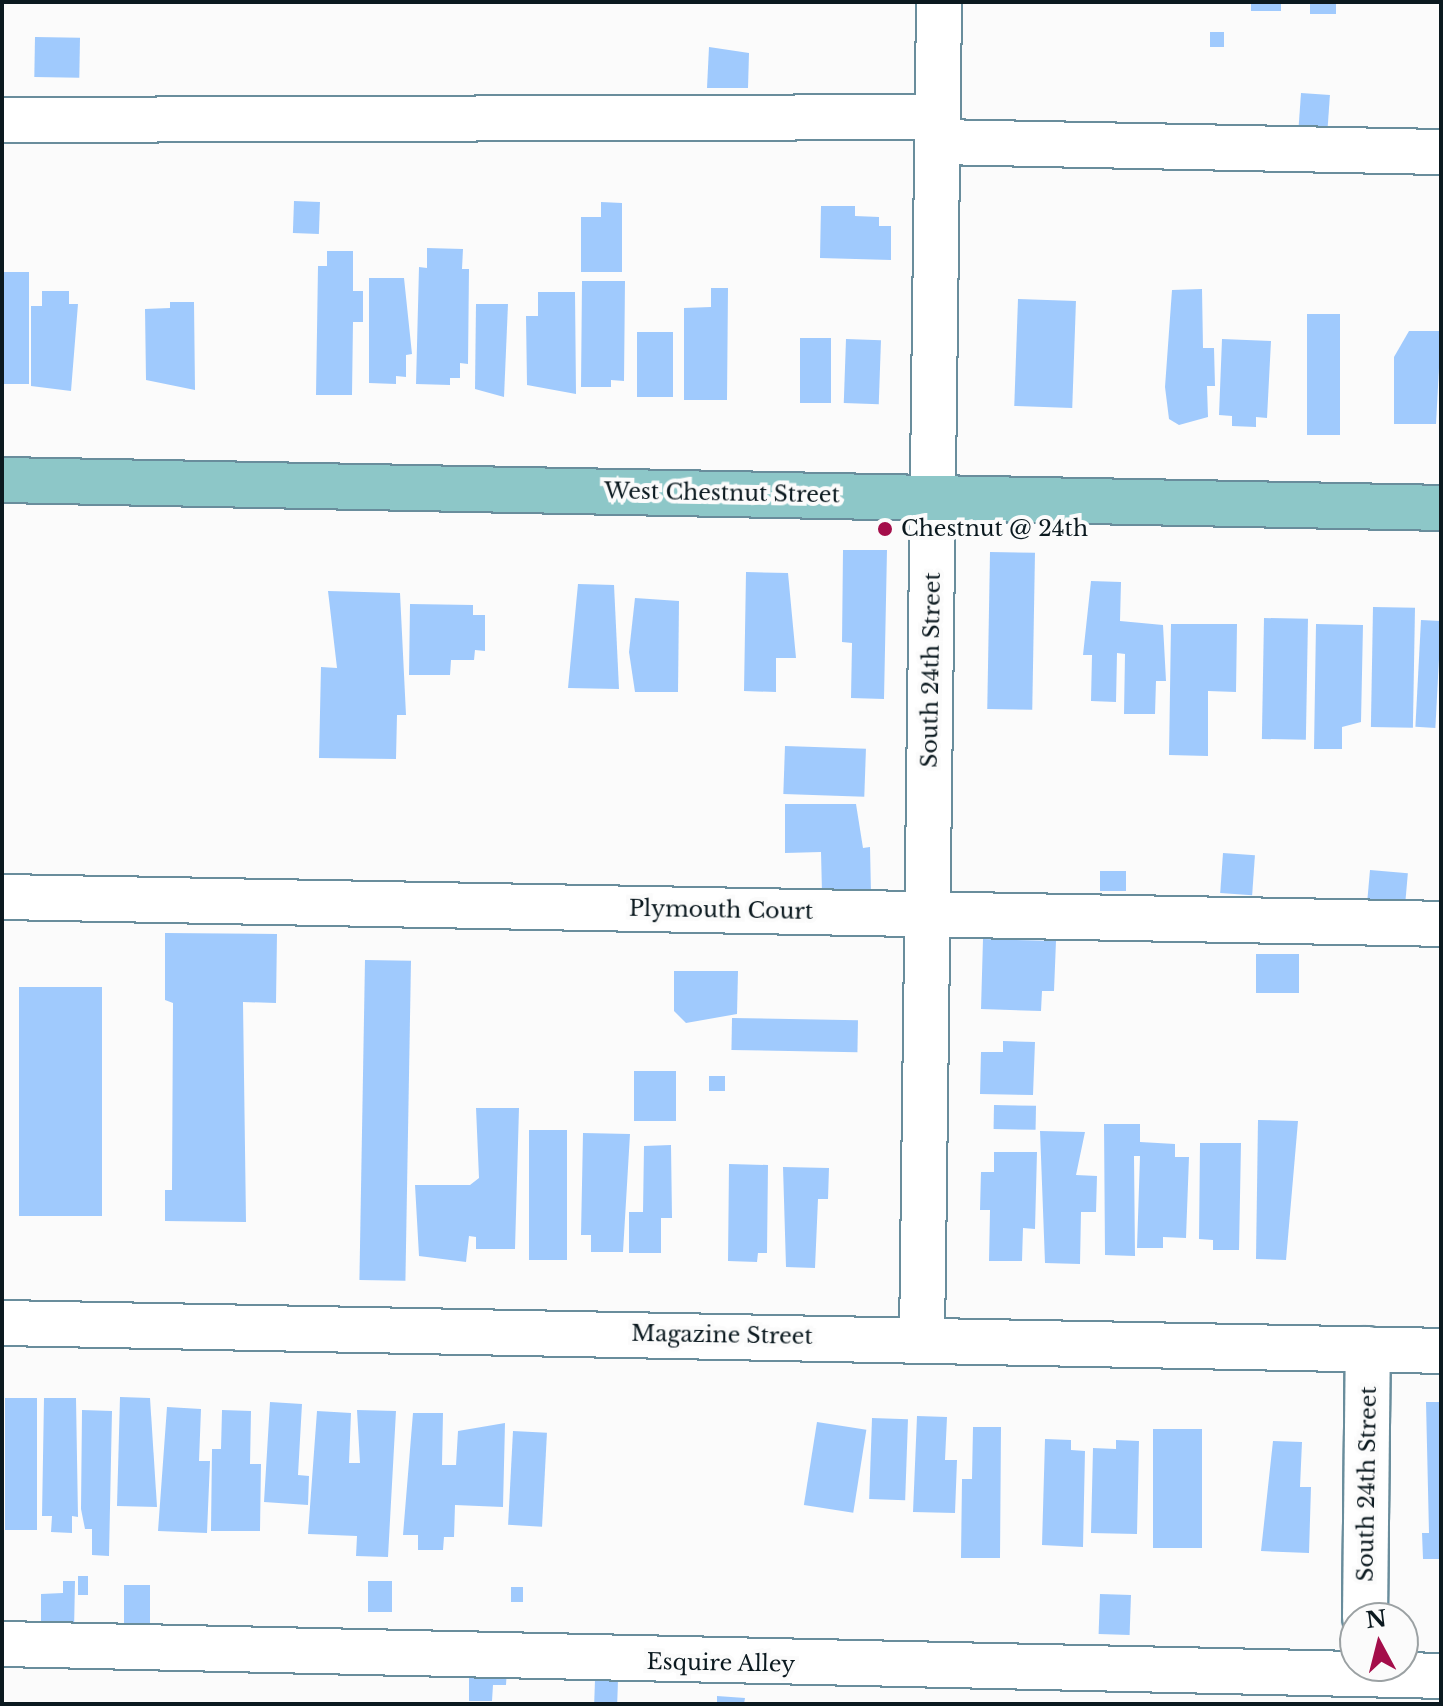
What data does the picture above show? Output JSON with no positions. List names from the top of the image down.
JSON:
{
  "streets": {
    "main road": ["West Chestnut Street"],
    "street": [
      "South 24th Street",
      "Plymouth Court",
      "Magazine Street",
      "Esquire Alley"
    ]
  },
  "crossings": [
    ["West Chestnut Street", "South 24th Street"],
    ["South 24th Street", "Plymouth Court"],
    ["South 24th Street", "Magazine Street"]
  ],
  "places": ["Chestnut @ 24th"],
  "north": "top"
}
